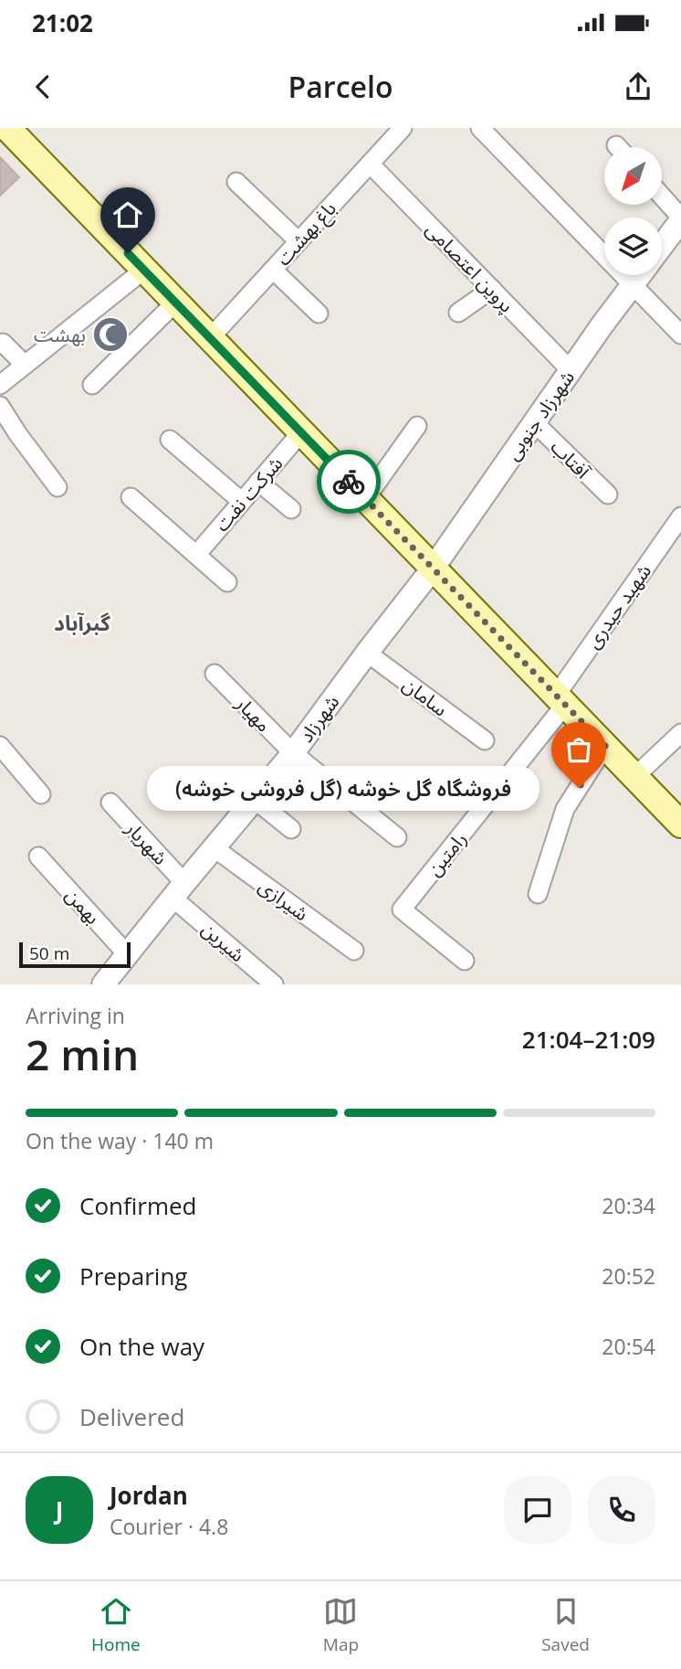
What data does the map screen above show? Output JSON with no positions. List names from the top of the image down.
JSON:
{
  "streets": {
    "street": [
      "باغ بهشت",
      "پروین اعتصامی",
      "شهرزاد جنوبی",
      "آفتاب",
      "شرکت نفت",
      "شهید حیدری",
      "سامان",
      "مهیار",
      "شهرزاد",
      "شهریار",
      "رامتین",
      "شیرازی",
      "بهمن",
      "شیرین"
    ]
  },
  "crossings": [
    ["باغ بهشت", "پروین اعتصامی"],
    ["پروین اعتصامی", "شهرزاد جنوبی"],
    ["شهرزاد جنوبی", "آفتاب"],
    ["شهرزاد جنوبی", "شهرزاد"],
    ["شهید حیدری", "رامتین"],
    ["سامان", "شهرزاد"],
    ["مهیار", "شهرزاد"],
    ["شهرزاد", "شهریار"],
    ["شهرزاد", "شیرازی"],
    ["شهرزاد", "بهمن"],
    ["شهرزاد", "شیرین"],
    ["شهریار", "شیرین"]
  ],
  "districts": ["گبرآباد"],
  "places": {
    "mosque": ["بهشت"],
    "other": ["فروشگاه گل خوشه (گل فروشی خوشه)"]
  },
  "scale_bar": "50 m",
  "north": "bottom left",
  "page": {
    "status": "21:02",
    "header": "Parcelo",
    "bubble": "فروشگاه گل خوشه (گل فروشی خوشه)",
    "scale": "50 m",
    "heading": ["2 min", "Arriving in", "21:04–21:09"],
    "panel": ["Jordan", "Courier · 4.8"],
    "bar": "On the way · 140 m",
    "list": [
      ["Confirmed", "20:34"],
      ["Preparing", "20:52"],
      ["On the way", "20:54"],
      "Delivered"
    ],
    "round": "J",
    "tabs": ["Home", "Map", "Saved"]
  }
}
